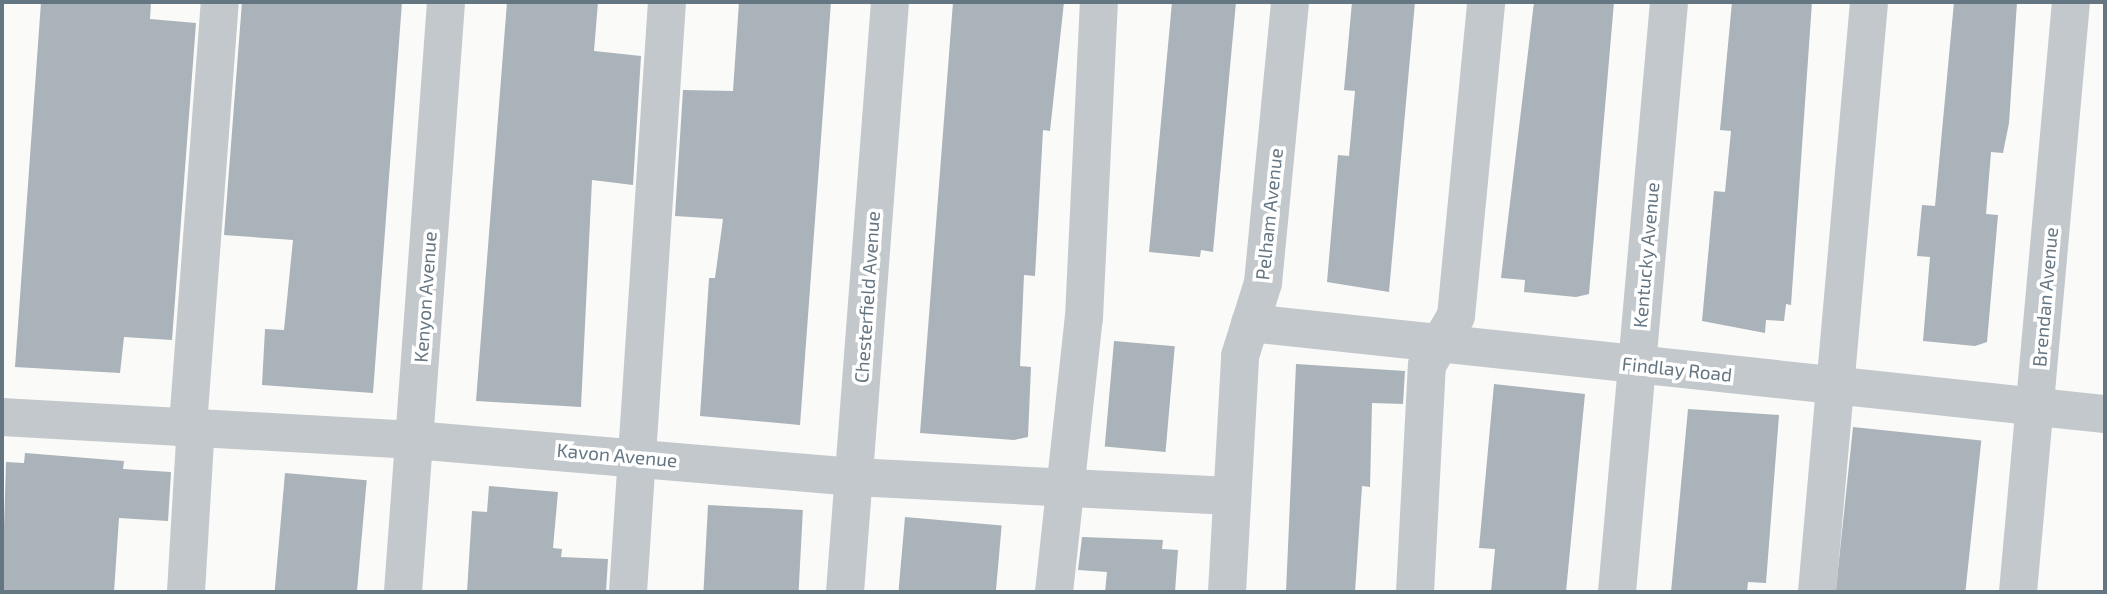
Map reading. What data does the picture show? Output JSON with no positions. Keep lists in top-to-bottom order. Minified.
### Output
{"streets":{"street":["Pelham Avenue","Kentucky Avenue","Kenyon Avenue","Chesterfield Avenue","Brendan Avenue","Findlay Road","Kavon Avenue"]},"crossings":[["Pelham Avenue","Findlay Road"],["Pelham Avenue","Kavon Avenue"],["Kentucky Avenue","Findlay Road"],["Kenyon Avenue","Kavon Avenue"],["Chesterfield Avenue","Kavon Avenue"],["Brendan Avenue","Findlay Road"]]}
